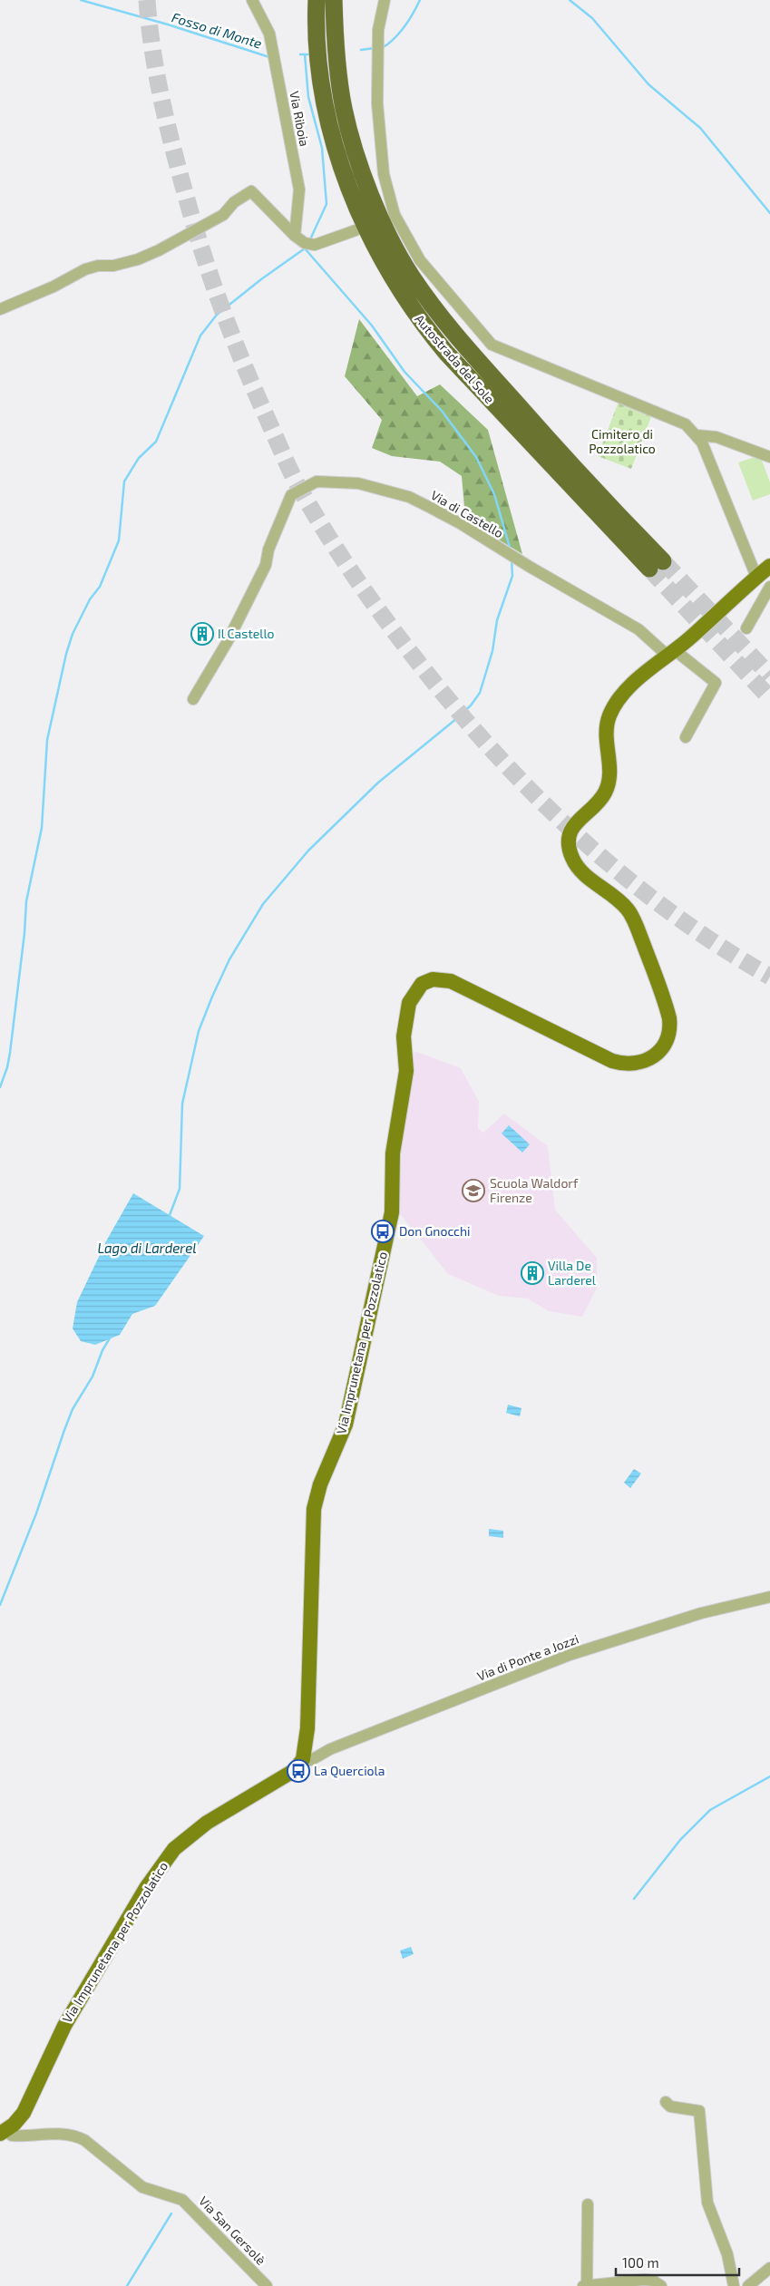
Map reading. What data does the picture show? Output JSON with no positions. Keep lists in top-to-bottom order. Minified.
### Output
{"streets":{"highway":["Autostrada del Sole"],"main road":["Via Imprunetana per Pozzolatico"],"street":["Via Riboia","Via di Castello","Via di Ponte a Jozzi","Via San Gersolè"]},"crossings":[["Via di Castello","Via Imprunetana per Pozzolatico"],["Via Imprunetana per Pozzolatico","Via di Ponte a Jozzi"],["Via Imprunetana per Pozzolatico","Via San Gersolè"]],"water":["Fosso di Monte","Lago di Larderel"],"parks":["Cimitero di Pozzolatico"],"places":{"building":["Il Castello","Villa De Larderel"],"school or university":["Scuola Waldorf Firenze"],"bus stop":["Don Gnocchi","La Querciola"]},"scale_bar":"100 m"}
